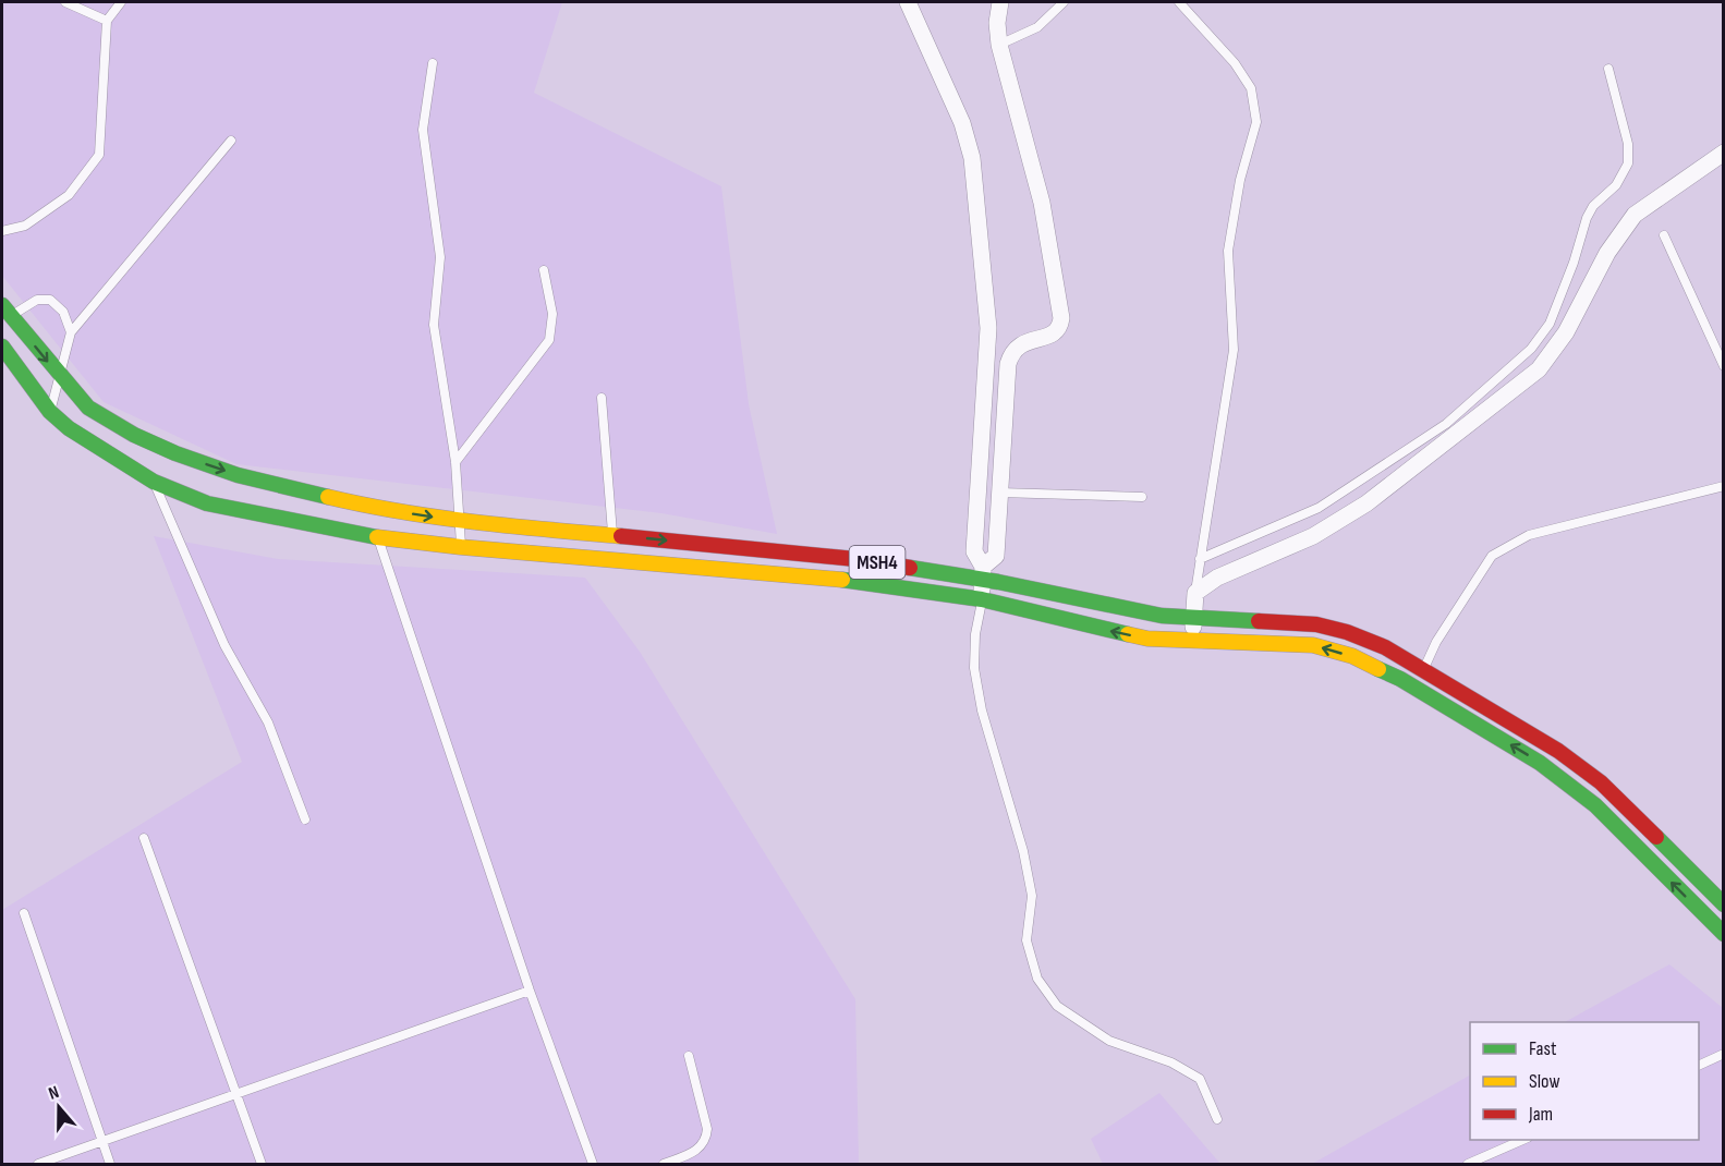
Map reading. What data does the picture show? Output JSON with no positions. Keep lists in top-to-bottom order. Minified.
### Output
{"streets":{"main road":["MSH4"]},"legend":["Fast","Slow","Jam"],"north":"top"}
